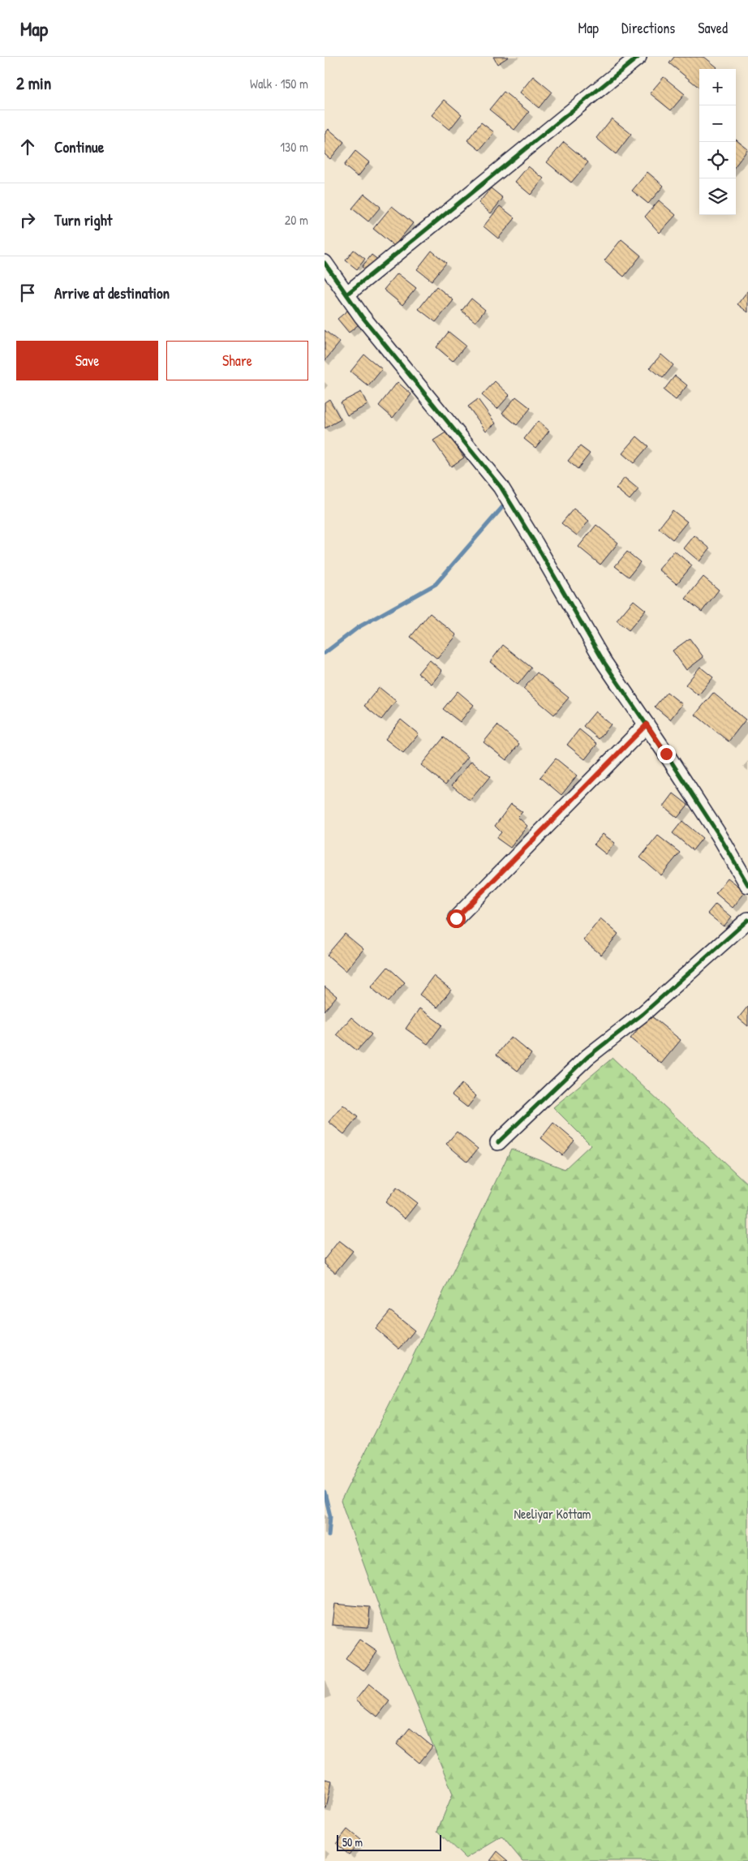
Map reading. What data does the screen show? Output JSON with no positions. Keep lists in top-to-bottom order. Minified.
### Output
{"parks":["Neeliyar Kottam"],"scale_bar":"50 m","page":{"header":"Map","nav":["Map","Directions","Saved"],"heading":["2 min","Walk · 150 m"],"map_buttons":["+","−"],"list":[["Continue","130 m"],["Turn right","20 m"],"Arrive at destination"],"buttons":["Save","Share"],"scale":"50 m"}}
